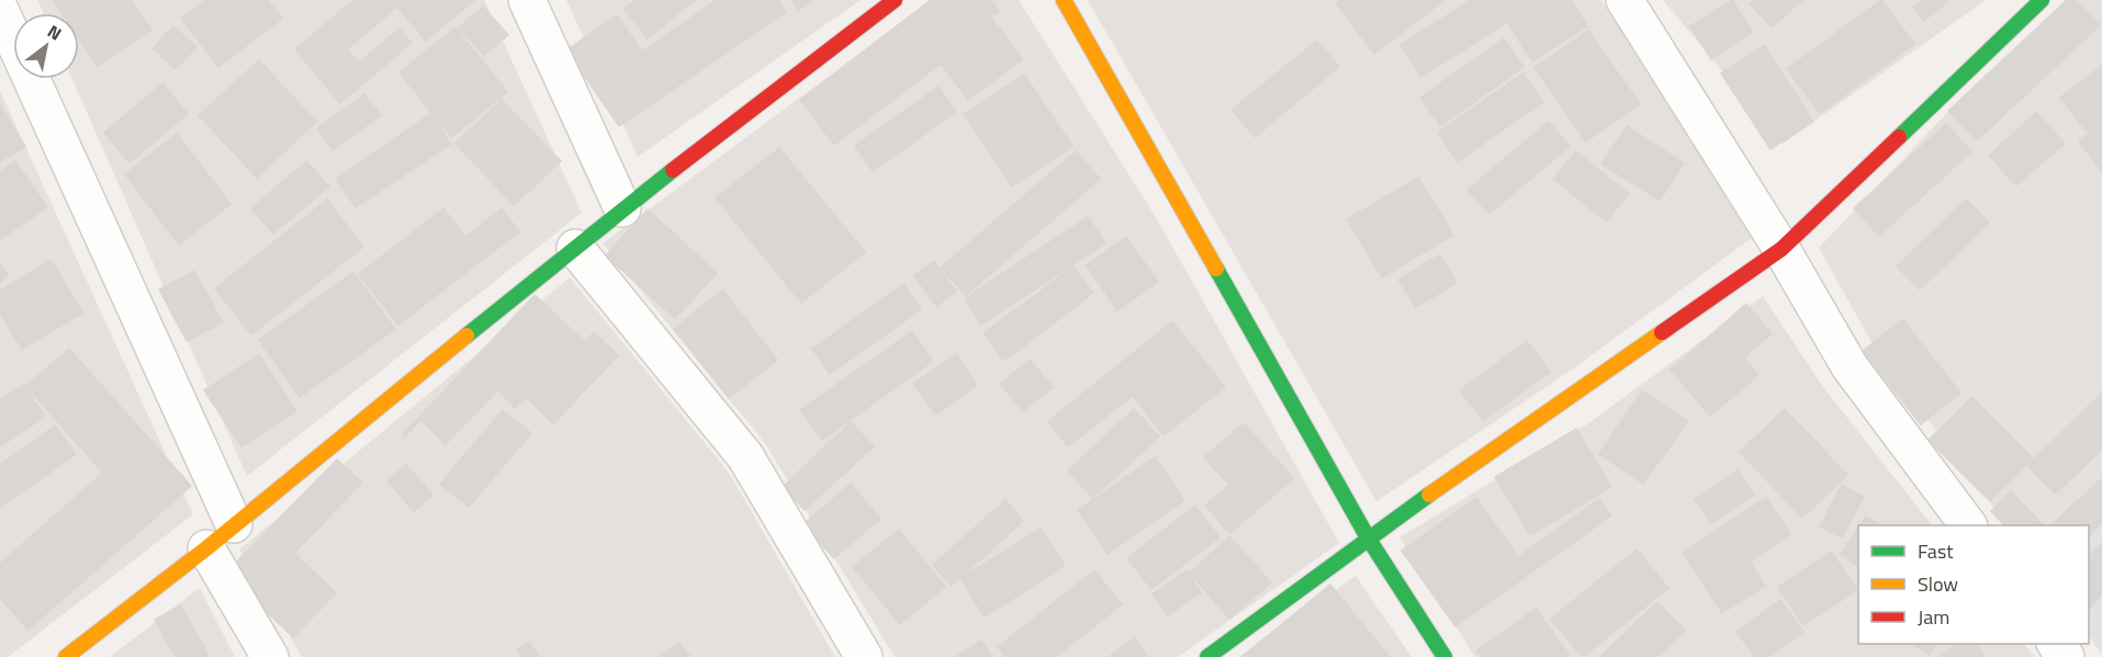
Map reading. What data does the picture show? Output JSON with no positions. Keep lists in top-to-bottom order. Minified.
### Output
{"legend":["Fast","Slow","Jam"],"north":"top right"}
